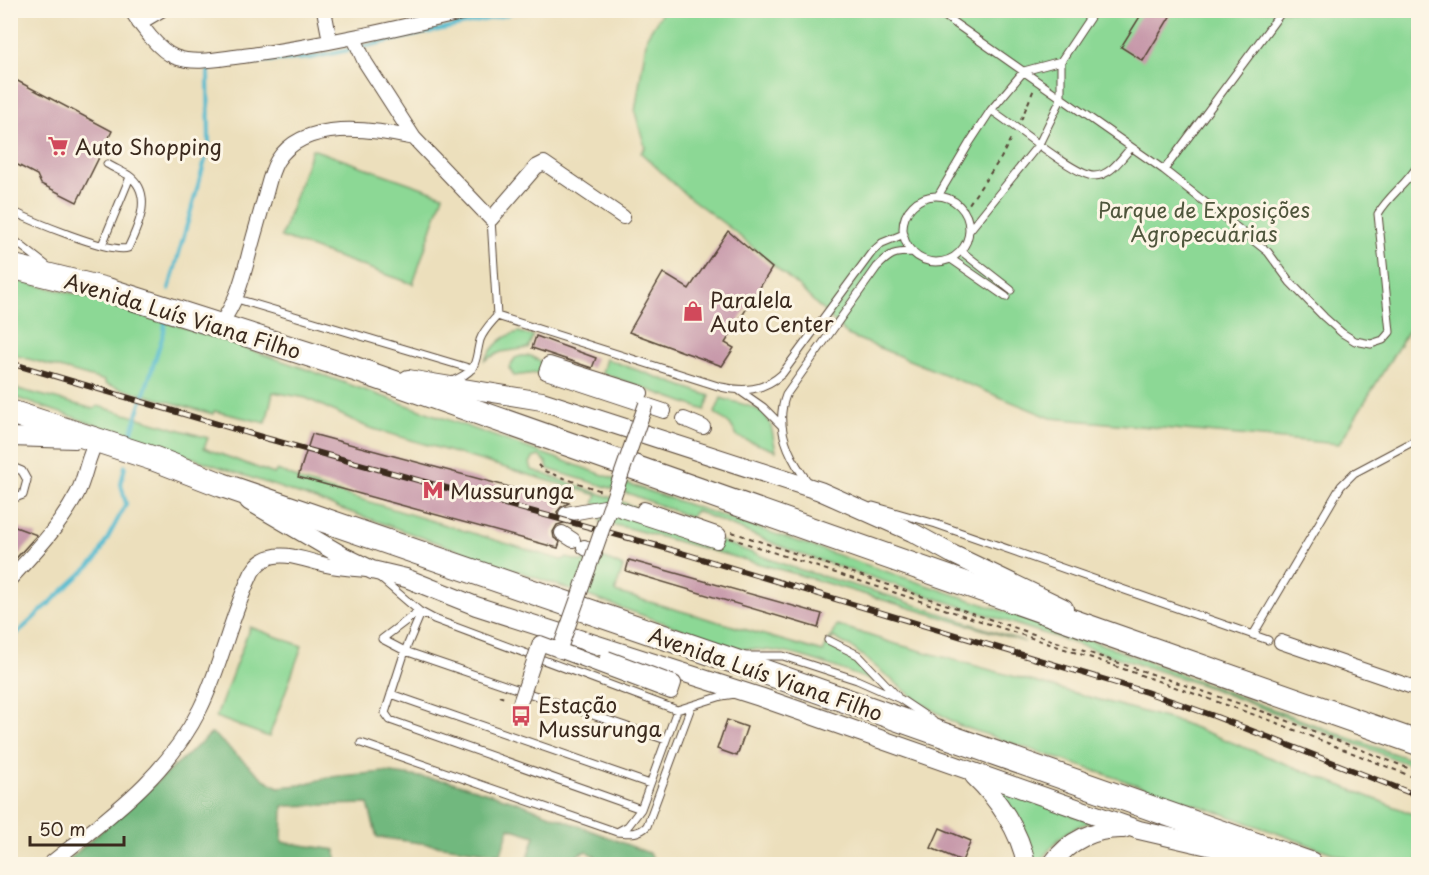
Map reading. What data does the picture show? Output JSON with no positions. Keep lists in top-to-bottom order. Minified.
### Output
{"streets":{"highway":["Avenida Luís Viana Filho"]},"parks":["Parque de Exposições Agropecuárias"],"places":{"supermarket":["Auto Shopping"],"shop":["Paralela Auto Center"],"metro station":["Mussurunga"],"bus stop":["Estação Mussurunga"]},"scale_bar":"50 m"}
